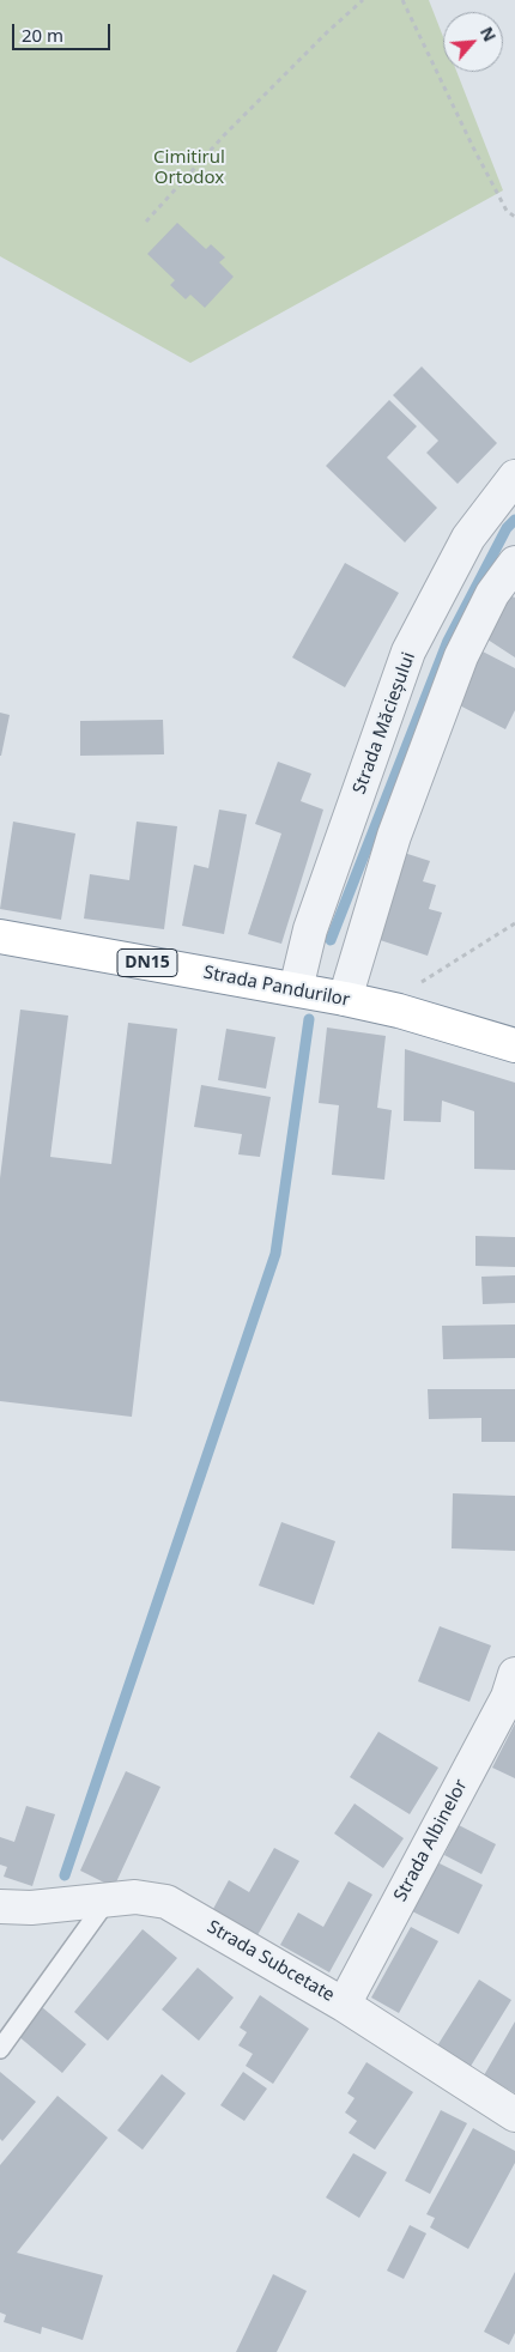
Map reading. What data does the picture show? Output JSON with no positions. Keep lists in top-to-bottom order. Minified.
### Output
{"streets":{"highway":["DN15","Strada Pandurilor"],"street":["Strada Măcieșului","Strada Albinelor","Strada Subcetate"]},"crossings":[["Strada Măcieșului","Strada Pandurilor"],["Strada Albinelor","Strada Subcetate"]],"parks":["Cimitirul Ortodox"],"scale_bar":"20 m","north":"top right"}
